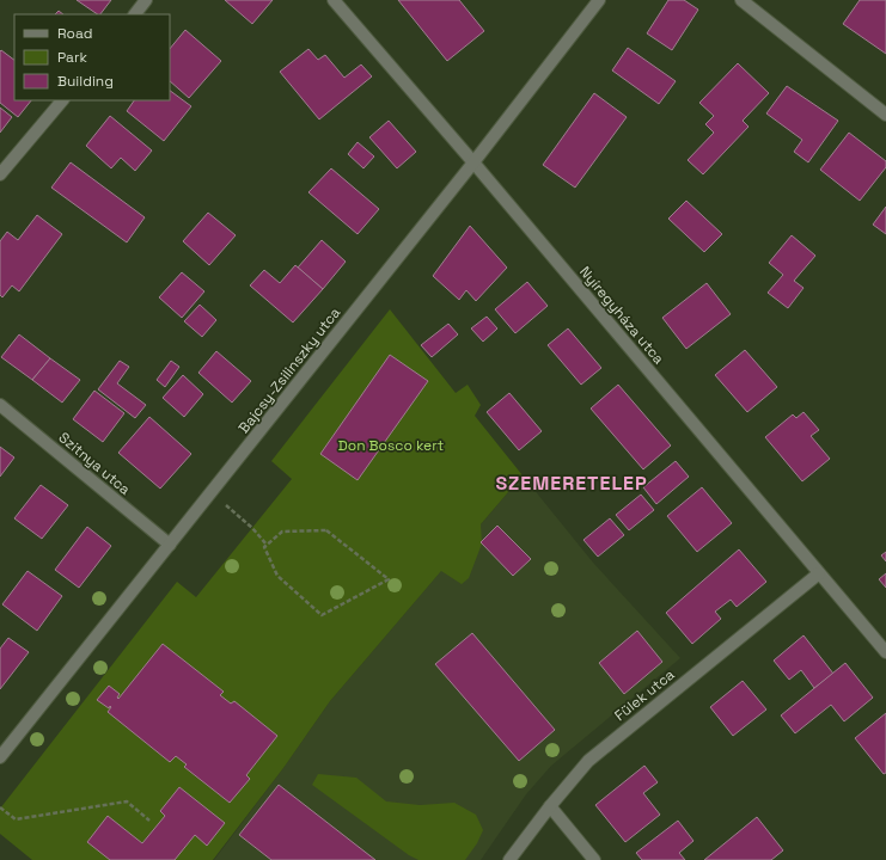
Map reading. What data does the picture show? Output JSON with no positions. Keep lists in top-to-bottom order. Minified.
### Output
{"streets":{"street":["Nyíregyháza utca","Bajcsy-Zsilinszky utca","Szitnya utca","Fülek utca"]},"crossings":[["Nyíregyháza utca","Bajcsy-Zsilinszky utca"],["Nyíregyháza utca","Fülek utca"],["Bajcsy-Zsilinszky utca","Szitnya utca"]],"districts":["SZEMERETELEP"],"parks":["Don Bosco kert"],"legend":["Road","Park","Building"]}
